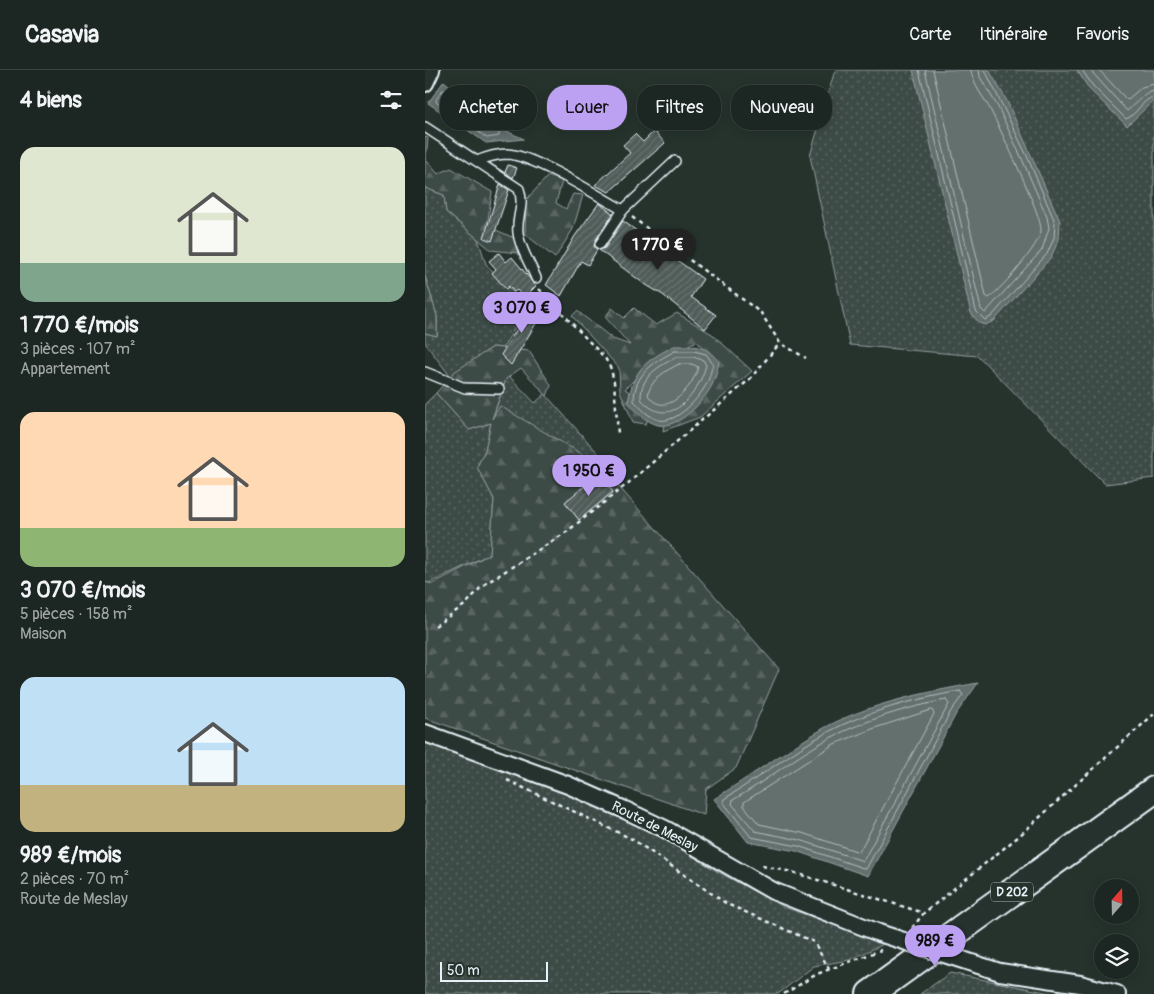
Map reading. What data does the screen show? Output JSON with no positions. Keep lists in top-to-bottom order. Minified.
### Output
{"streets":{"main road":["D 202"],"street":["Route de Meslay"]},"scale_bar":"50 m","north":"top","page":{"header":"Casavia","nav":["Carte","Itinéraire","Favoris"],"heading":"4 biens","chip":["Acheter","Louer","Filtres","Nouveau"],"list":[{"name":"1 770 €/mois","note":"3 pièces · 107 m² · Appartement"},{"name":"3 070 €/mois","note":"5 pièces · 158 m² · Maison"},{"name":"989 €/mois","note":"2 pièces · 70 m² · Route de Meslay"}],"price":["1 770 €","3 070 €","1 950 €","989 €"],"scale":"50 m"}}
